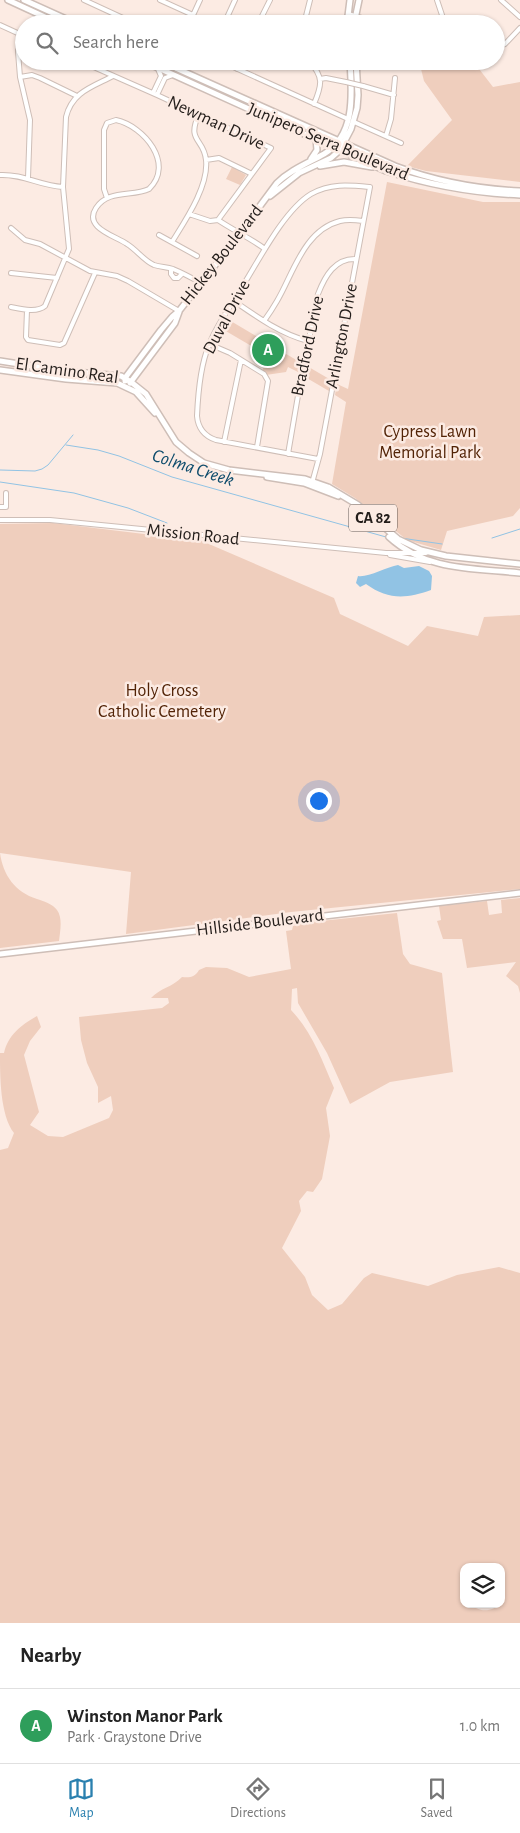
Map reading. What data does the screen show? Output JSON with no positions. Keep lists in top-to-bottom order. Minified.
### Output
{"streets":{"main road":["Junipero Serra Boulevard","Hickey Boulevard","El Camino Real","CA 82","Hillside Boulevard"],"street":["Newman Drive","Duval Drive","Arlington Drive","Bradford Drive","Mission Road"]},"crossings":[["Junipero Serra Boulevard","Hickey Boulevard"],["Hickey Boulevard","El Camino Real"],["Duval Drive","Arlington Drive"],["Duval Drive","Bradford Drive"],["Arlington Drive","Bradford Drive"],["Arlington Drive","El Camino Real"],["El Camino Real","Mission Road"]],"water":["Colma Creek"],"parks":["Cypress Lawn Memorial Park","Holy Cross Catholic Cemetery"],"page":{"search":"Search here","pins":"A","heading":"Nearby","list":[{"mark":"A","name":"Winston Manor Park","note":"Park · Graystone Drive","value":"1.0 km"}],"nav":["Map","Directions","Saved"]}}
